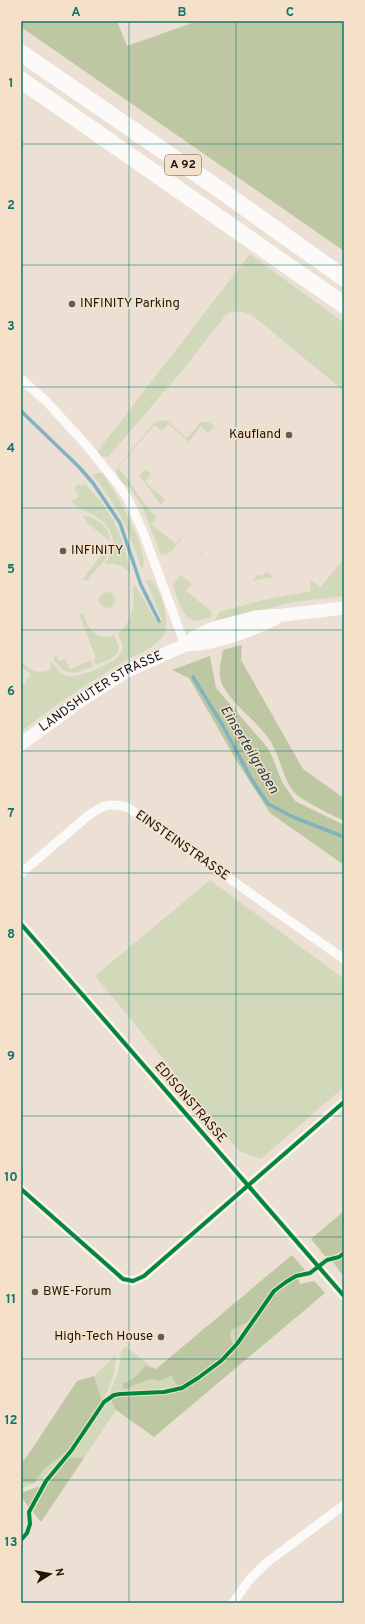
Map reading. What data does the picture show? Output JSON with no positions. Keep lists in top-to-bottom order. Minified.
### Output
{"streets":{"highway":["A 92"],"main road":["LANDSHUTER STRASSE"],"street":["EINSTEINSTRASSE","EDISONSTRASSE"]},"water":["Einserteilgraben"],"places":["INFINITY Parking","Kaufland","INFINITY","BWE-Forum","High-Tech House"],"north":"right","grid":{"columns":["A","B","C"],"rows":["1","2","3","4","5","6","7","8","9","10","11","12","13"]}}
